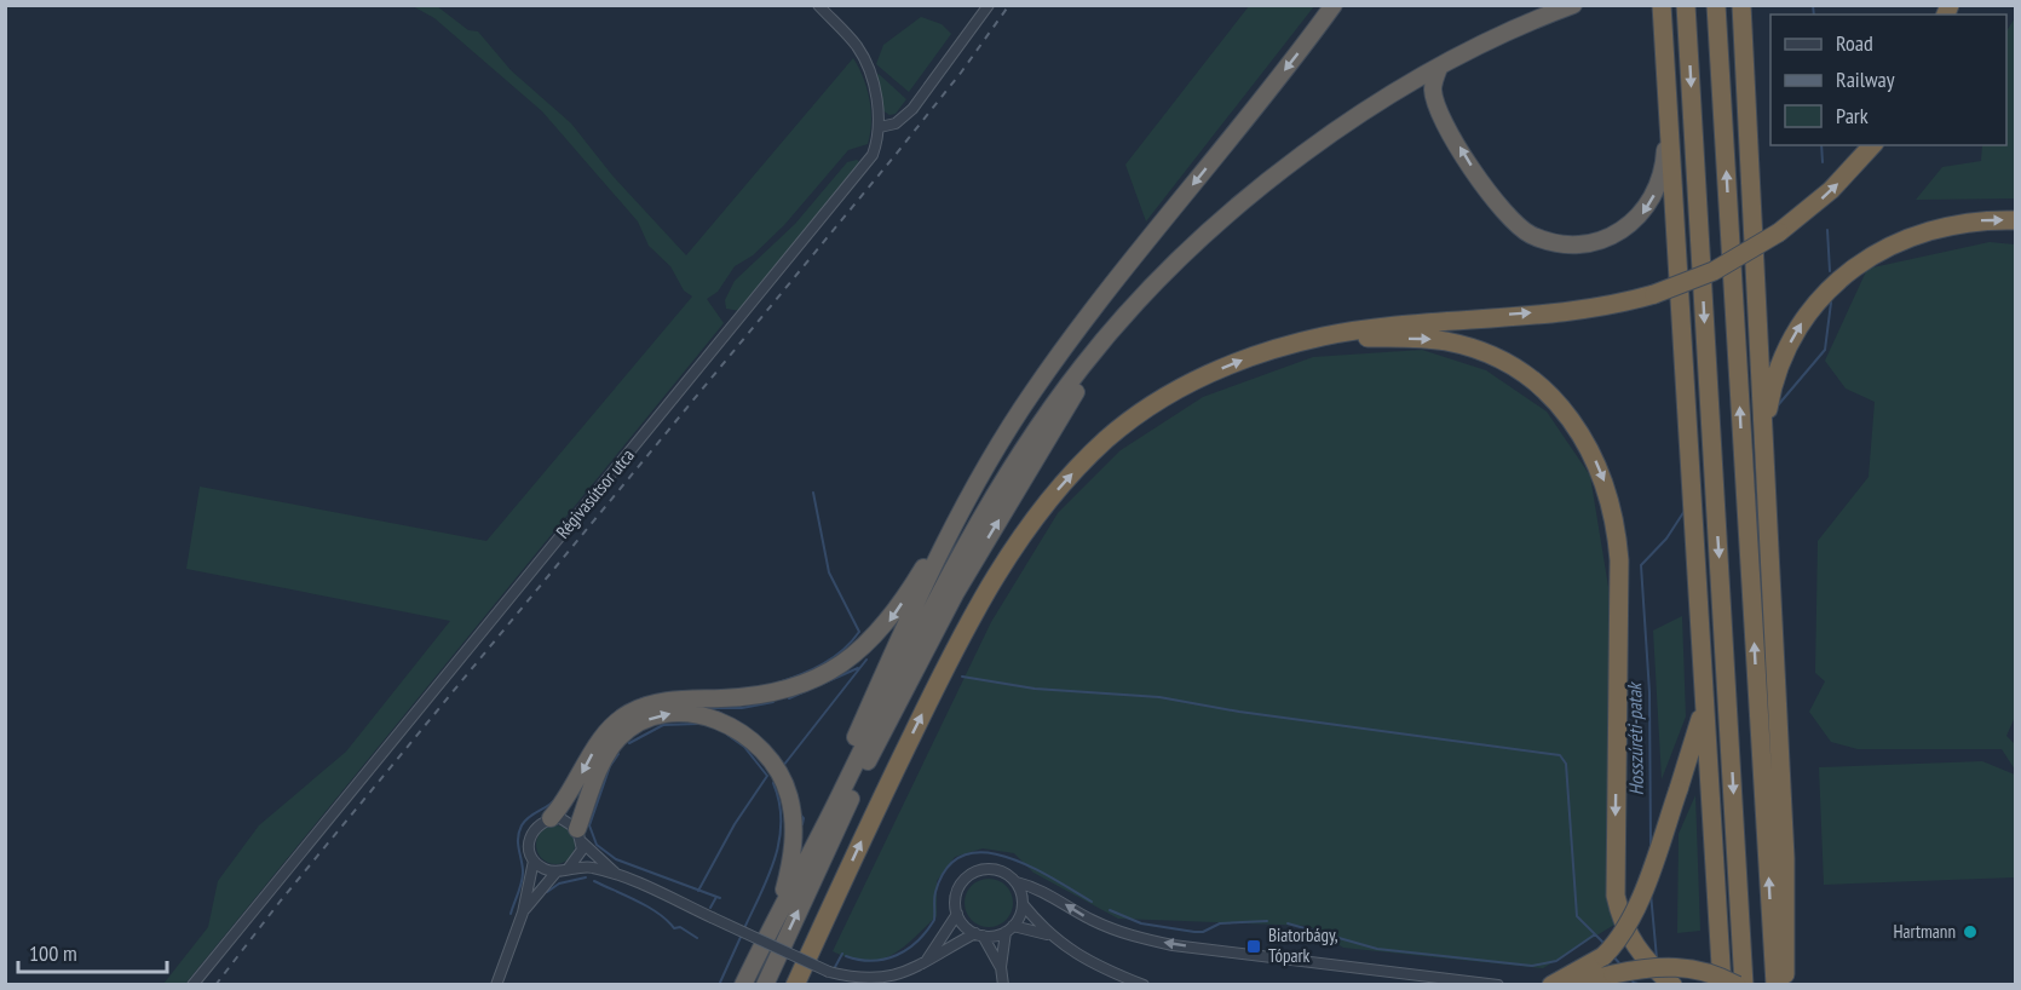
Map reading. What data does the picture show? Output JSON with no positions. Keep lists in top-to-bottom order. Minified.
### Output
{"streets":{"street":["Régivasútsor utca"]},"water":["Hosszúréti-patak"],"places":{"other":["Hartmann"],"transit":["Biatorbágy, Tópark"]},"legend":["Road","Railway","Park"],"scale_bar":"100 m"}
